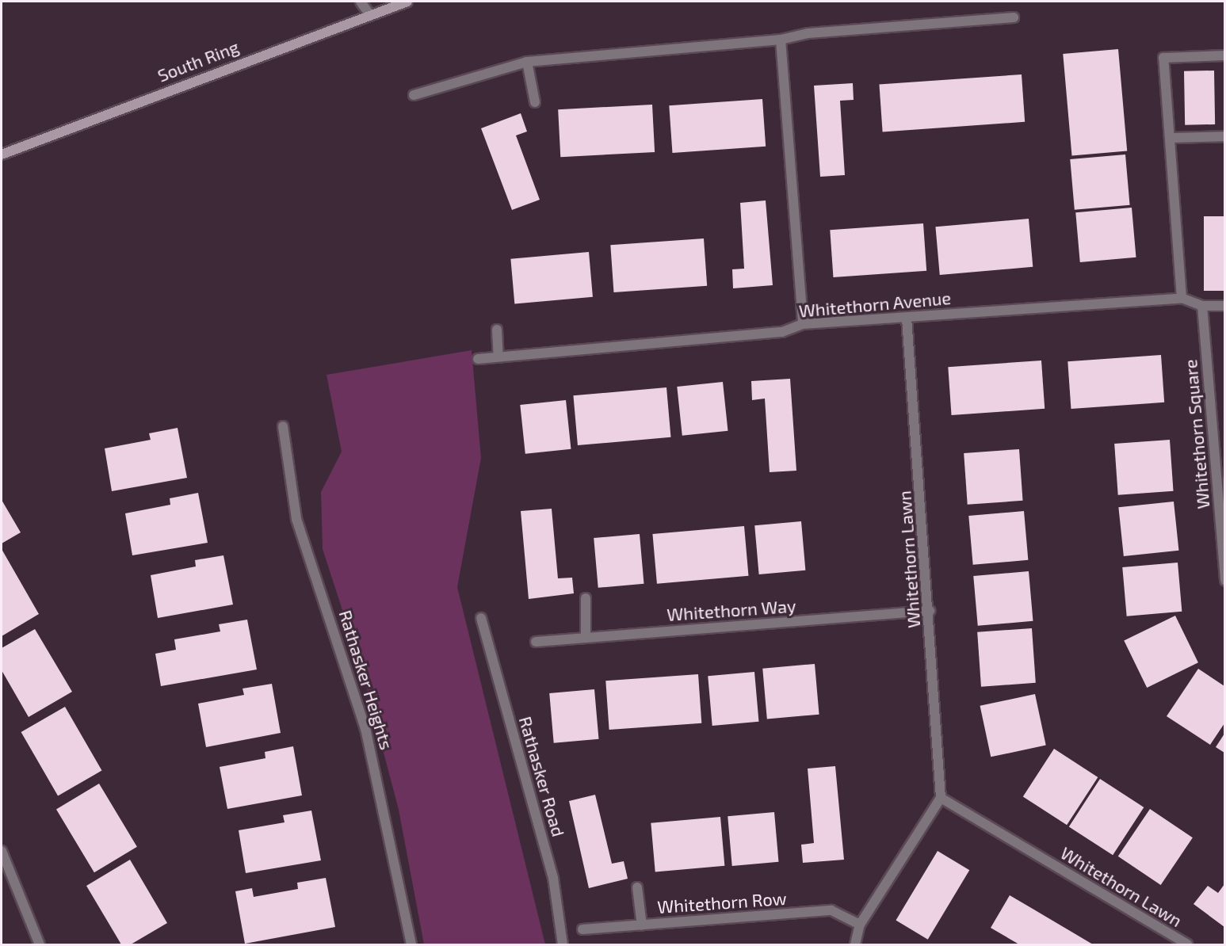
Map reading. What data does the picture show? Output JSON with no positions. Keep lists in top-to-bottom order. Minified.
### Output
{"streets":{"main road":["South Ring"],"street":["Whitethorn Avenue","Whitethorn Square","Whitethorn Lawn","Whitethorn Way","Rathasker Heights","Rathasker Road","Whitethorn Row"]},"crossings":[["Whitethorn Avenue","Whitethorn Square"],["Whitethorn Avenue","Whitethorn Lawn"],["Whitethorn Lawn","Whitethorn Way"]]}
